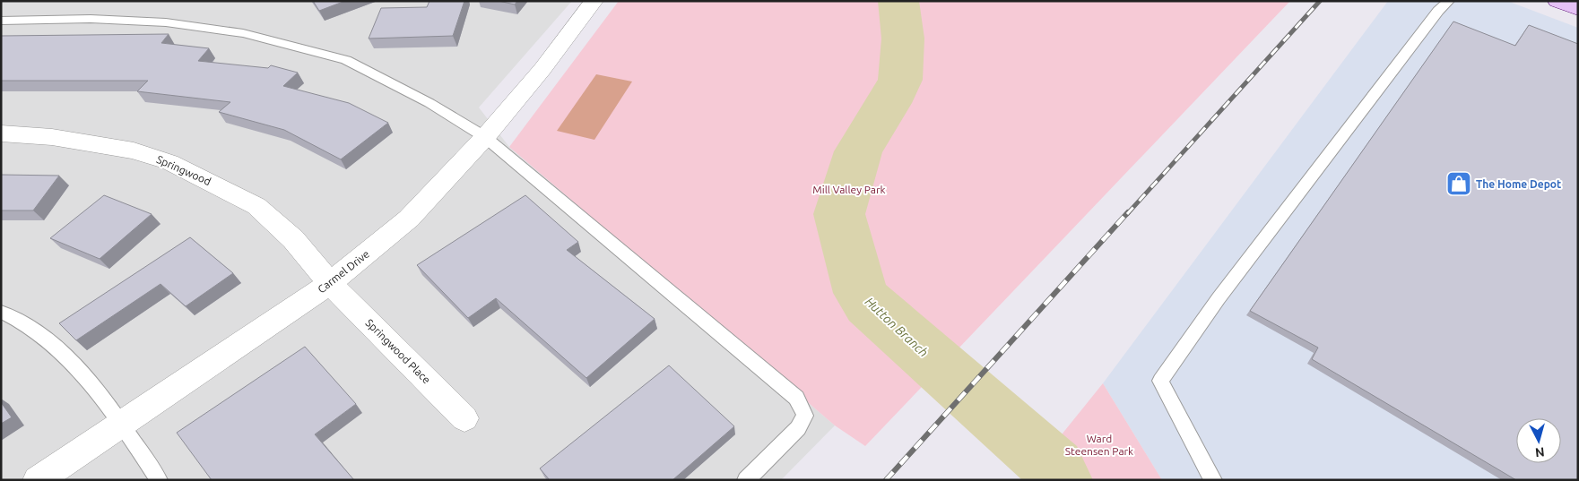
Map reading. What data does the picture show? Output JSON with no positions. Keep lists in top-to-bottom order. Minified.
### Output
{"streets":{"street":["Springwood","Carmel Drive","Springwood Place"]},"crossings":[["Springwood","Carmel Drive"],["Springwood","Springwood Place"],["Carmel Drive","Springwood Place"]],"water":["Hutton Branch"],"parks":["Mill Valley Park","Ward Steensen Park"],"places":{"shop":["The Home Depot"]},"north":"bottom"}
